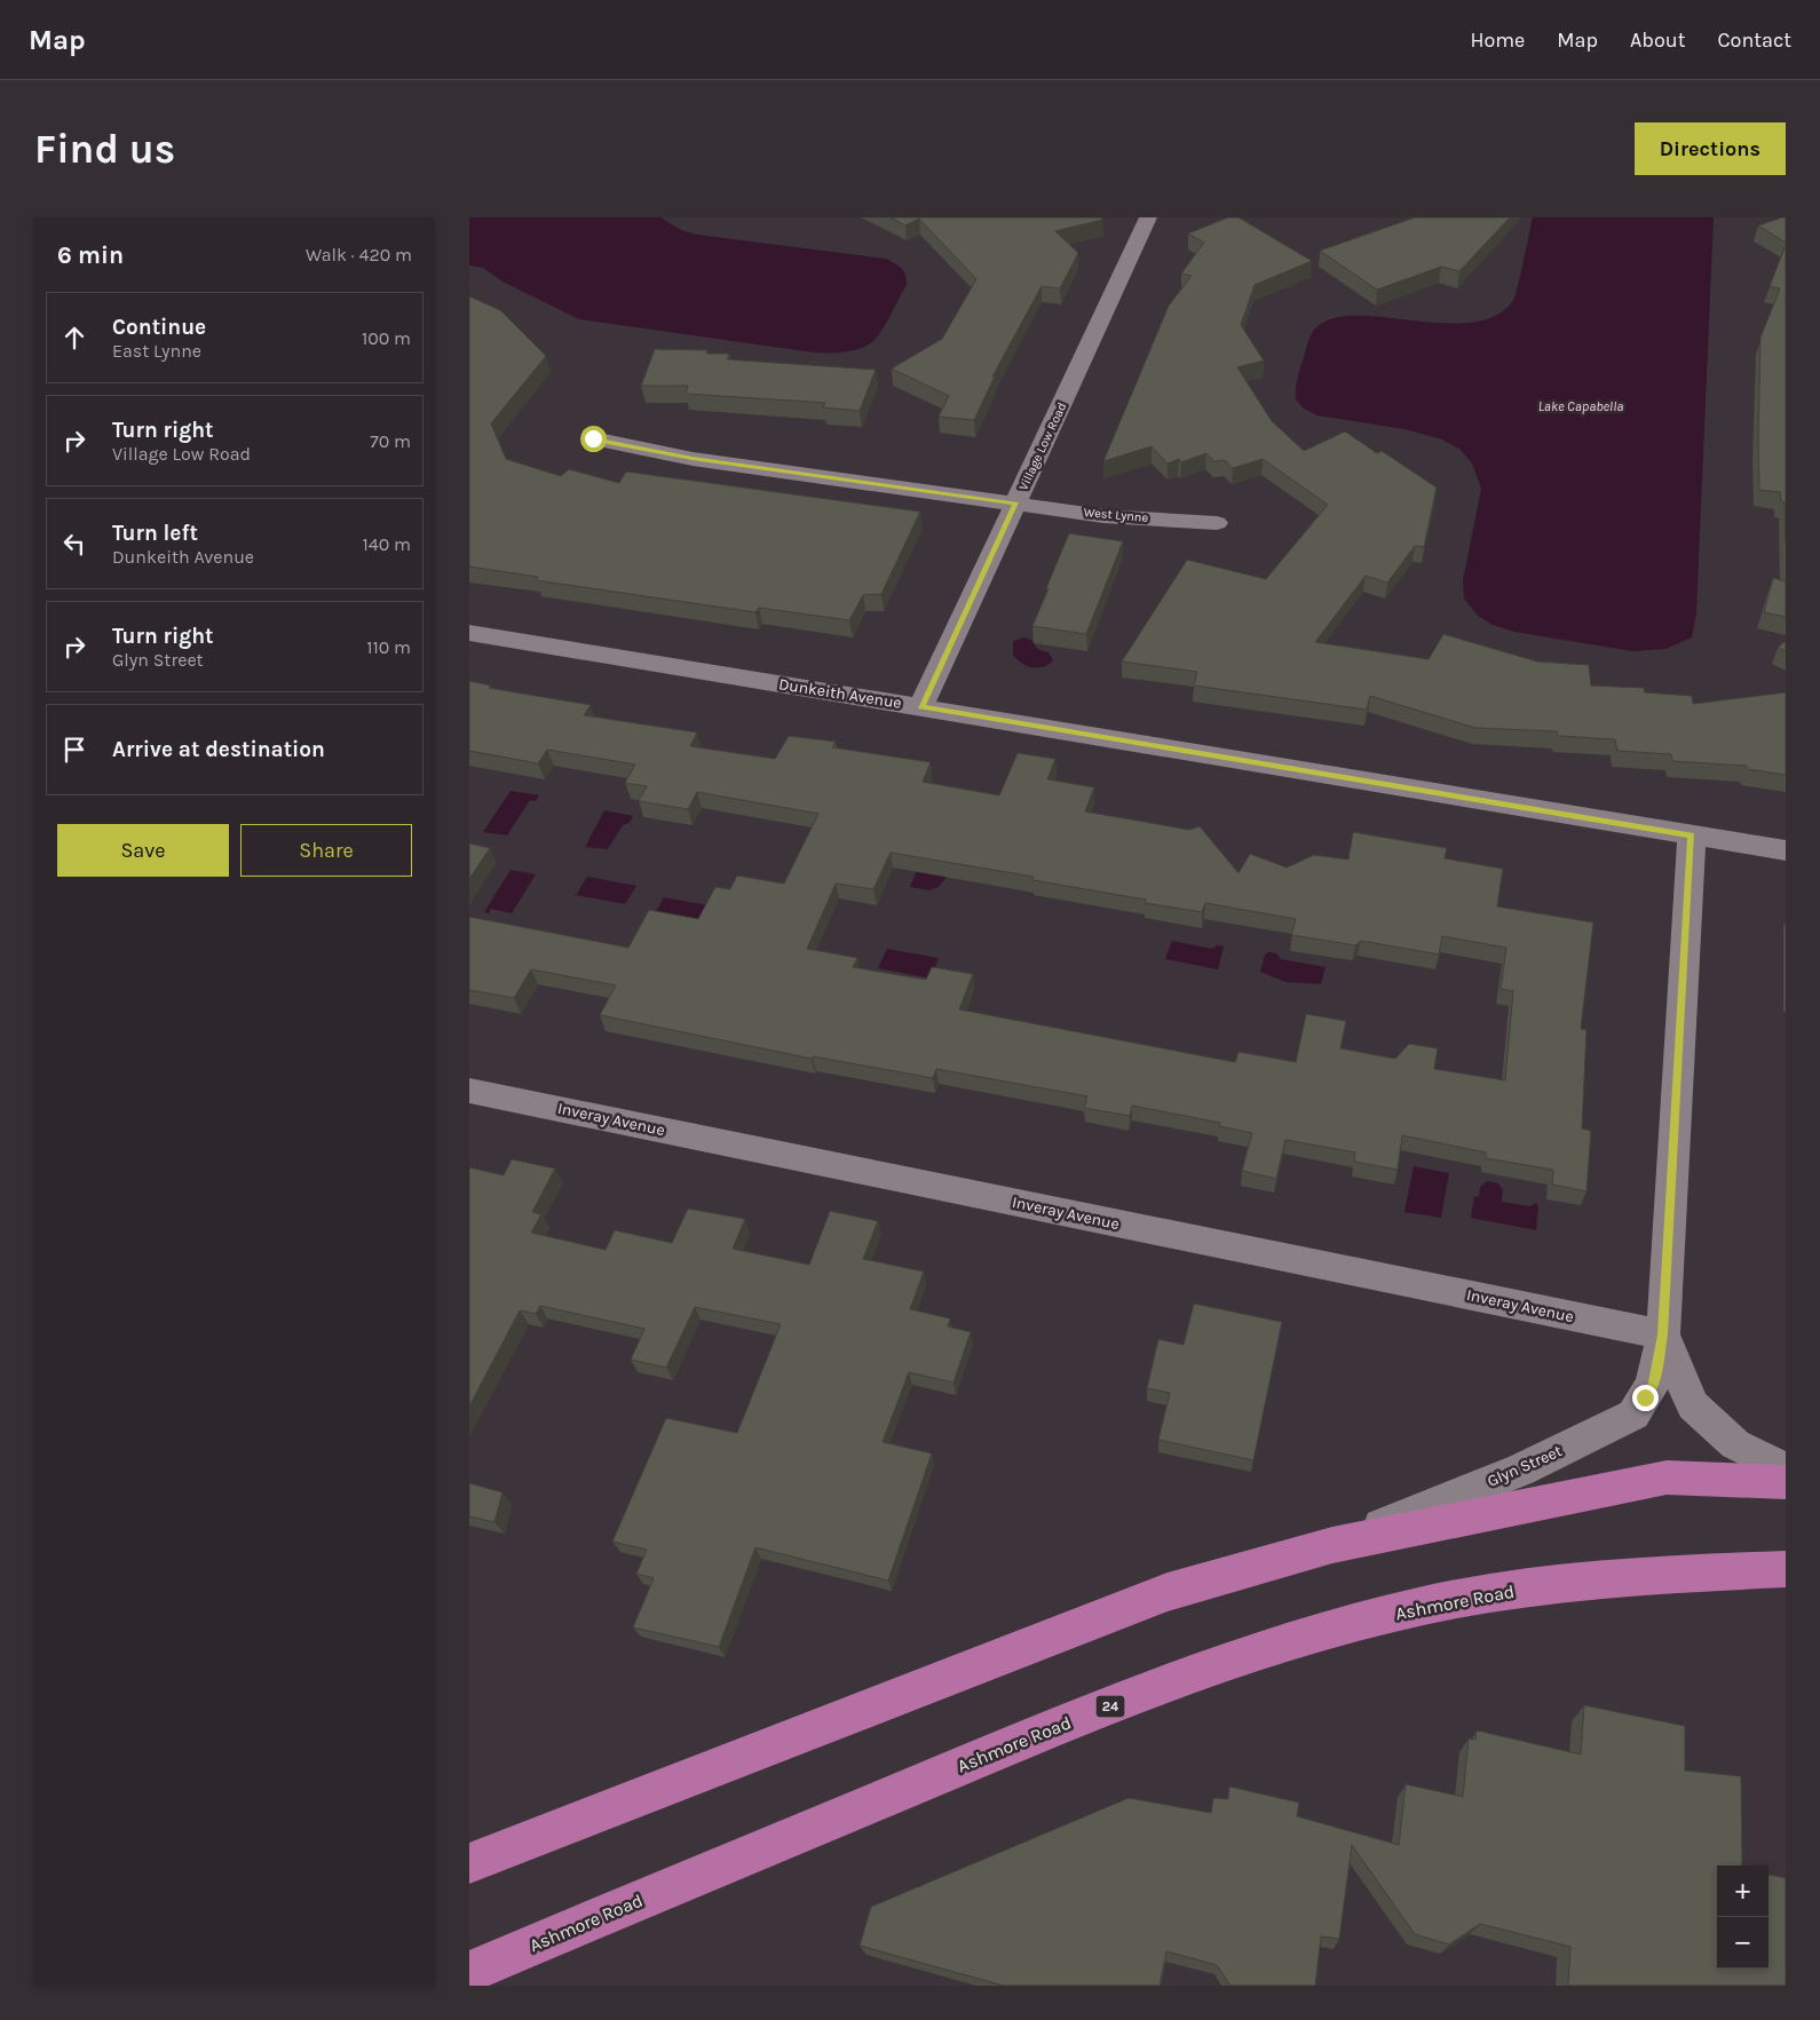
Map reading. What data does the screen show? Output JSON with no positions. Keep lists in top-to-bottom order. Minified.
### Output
{"streets":{"main road":["Ashmore Road","24"],"street":["Village Low Road","West Lynne","Dunkeith Avenue","Inveray Avenue","Glyn Street"]},"crossings":[["Village Low Road","West Lynne"],["Village Low Road","Dunkeith Avenue"],["Dunkeith Avenue","Glyn Street"],["Inveray Avenue","Glyn Street"]],"water":["Lake Capabella"],"page":{"header":"Map","nav":["Home","Map","About","Contact"],"buttons":["Directions",["Save","Share"]],"title":"Find us","heading":["6 min","Walk · 420 m"],"list":[["Continue","East Lynne","100 m"],["Turn right","Village Low Road","70 m"],["Turn left","Dunkeith Avenue","140 m"],["Turn right","Glyn Street","110 m"],"Arrive at destination"],"map_buttons":["+","−"]}}
